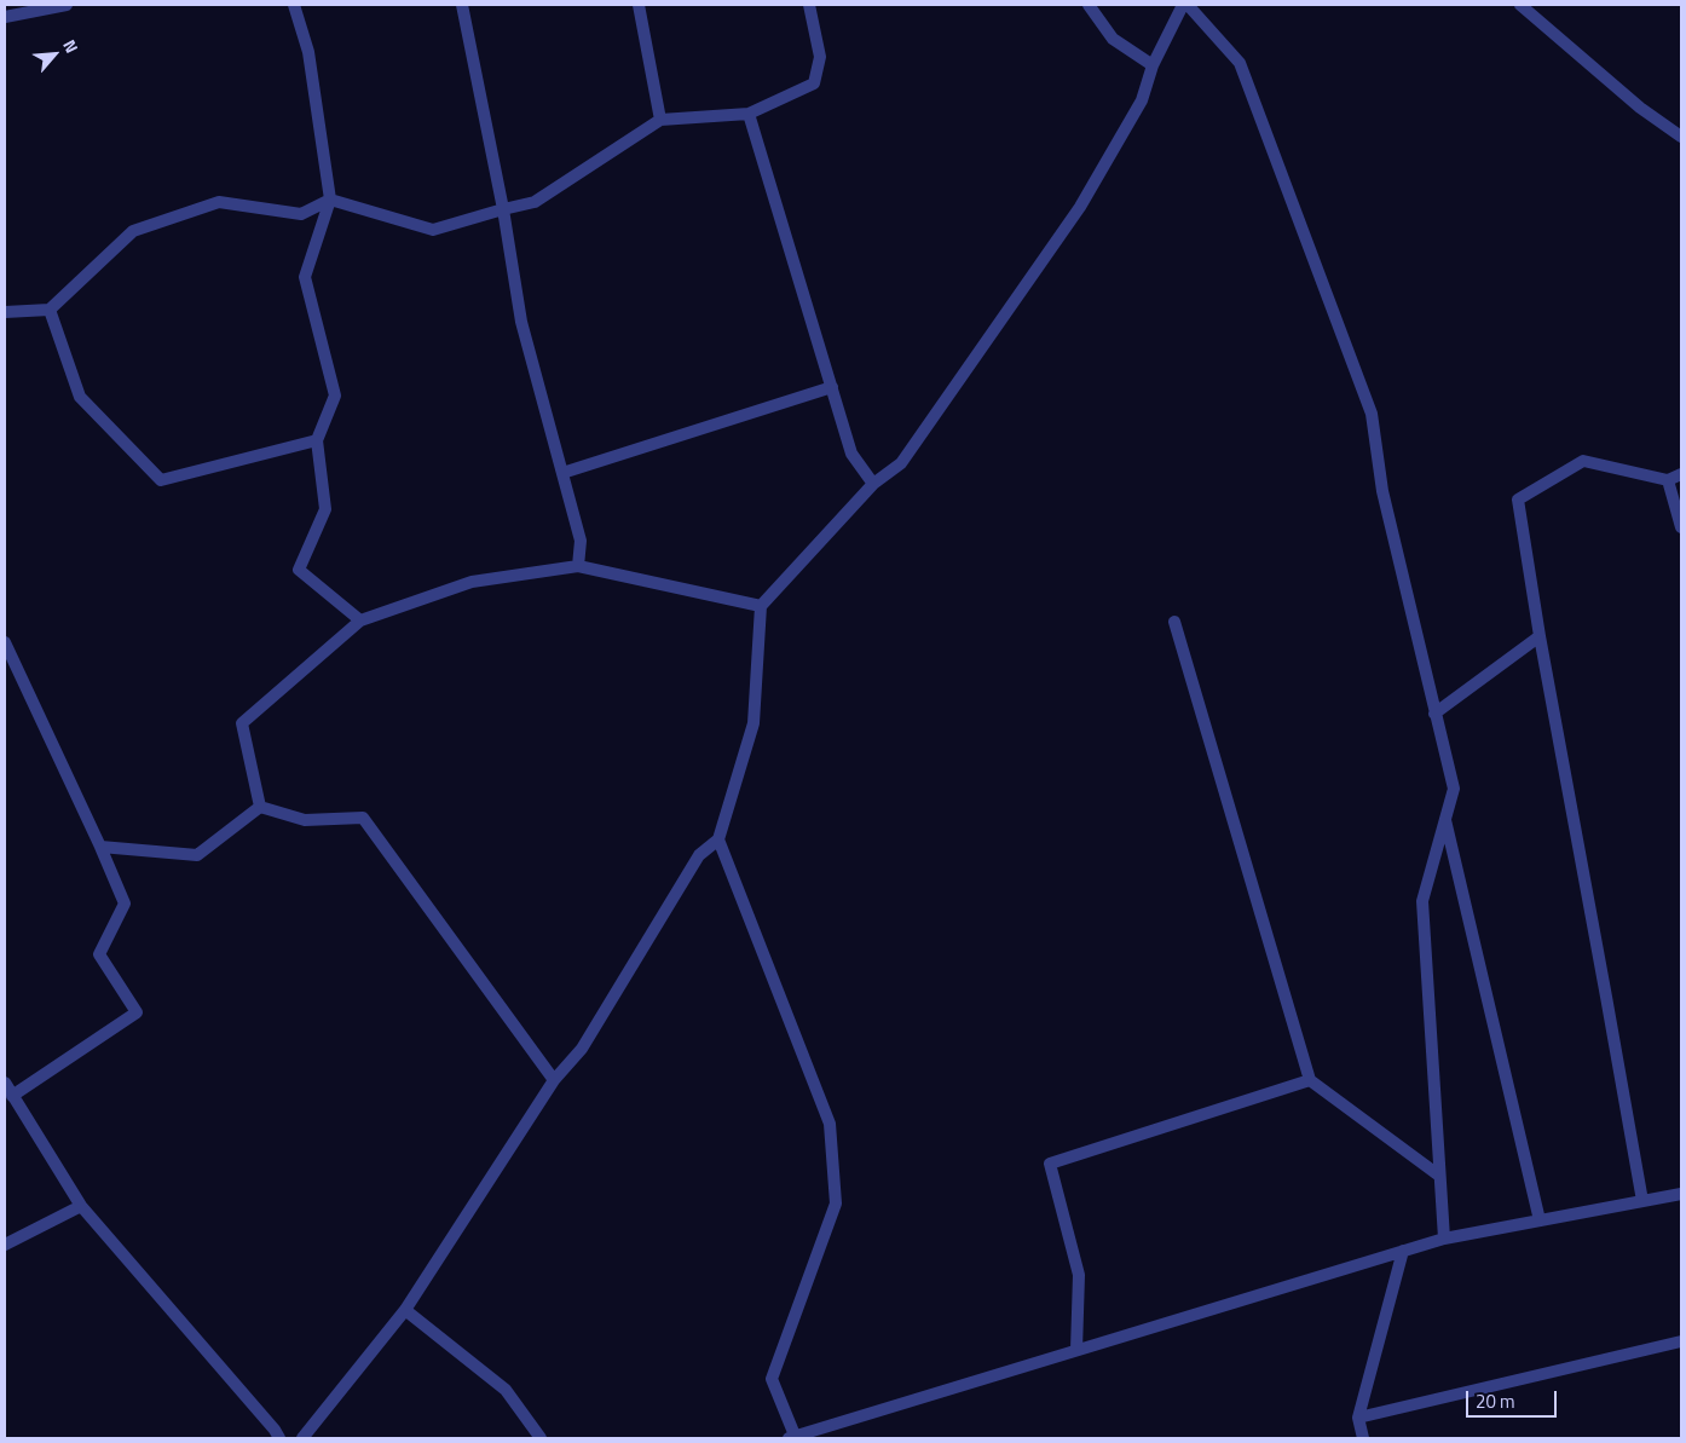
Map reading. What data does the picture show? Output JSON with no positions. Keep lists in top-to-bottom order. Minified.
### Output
{"scale_bar":"20 m","north":"top right"}
